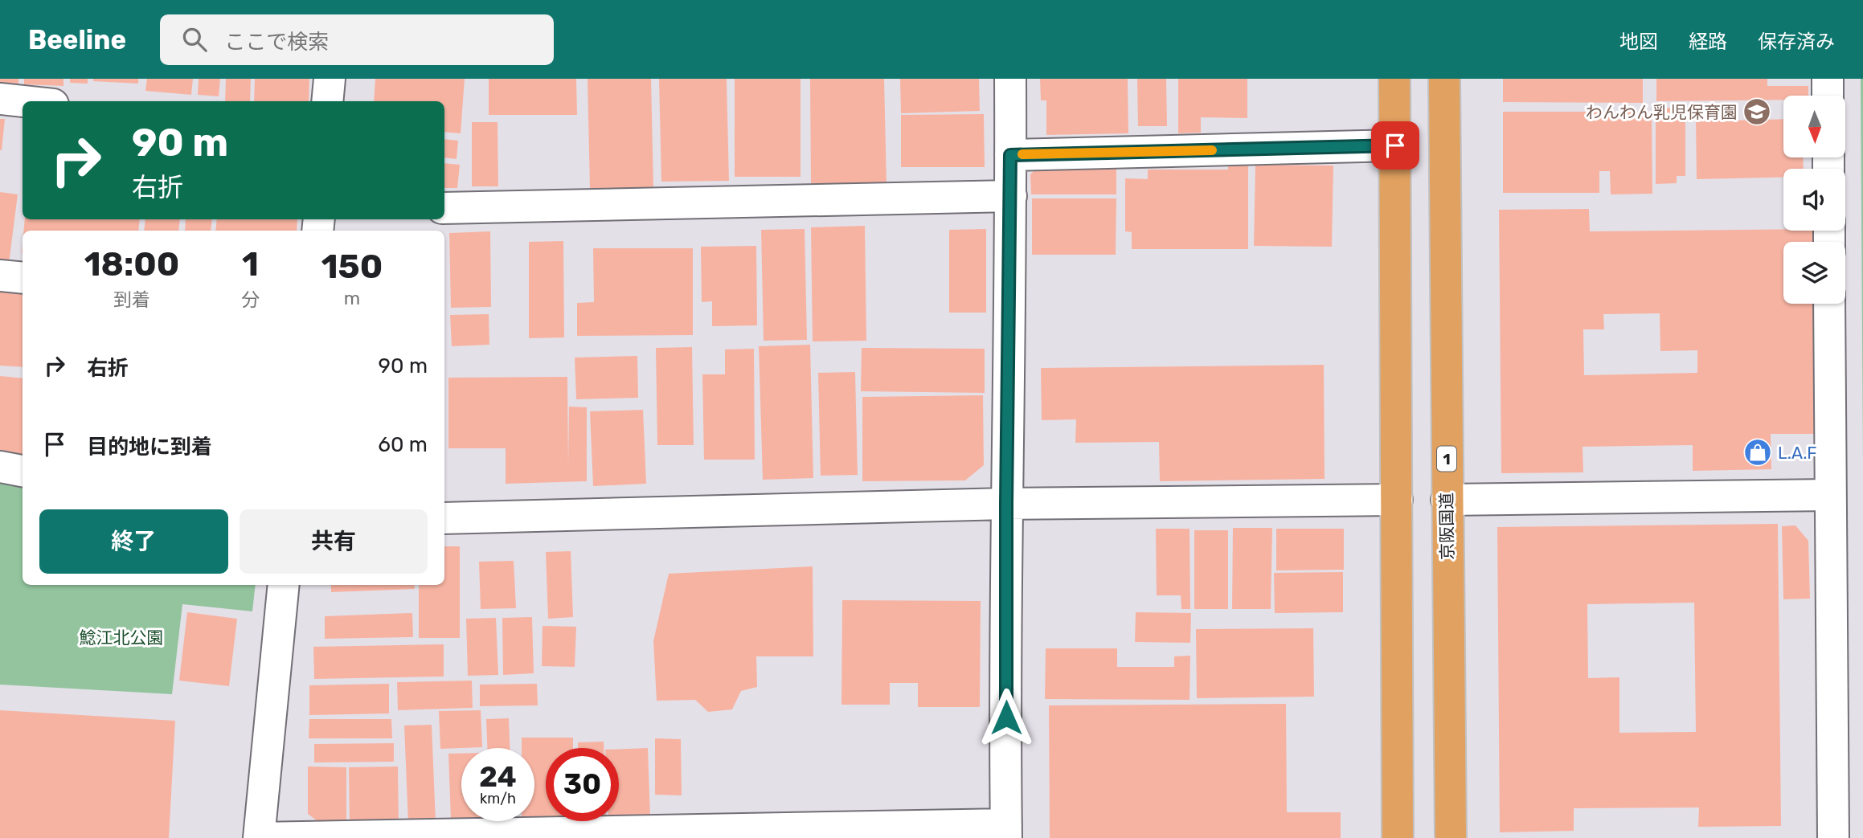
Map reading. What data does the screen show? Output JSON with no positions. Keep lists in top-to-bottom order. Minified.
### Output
{"streets":{"highway":["1","京阪国道"]},"parks":["鯰江北公園"],"places":{"school or university":["わんわん乳児保育園"],"shop":["L.A.F"]},"north":"bottom","page":{"header":"Beeline","search":"ここで検索","nav":["地図","経路","保存済み"],"turn":["90 m","右折"],"eta":["18:00","到着","1","分","150","m"],"list":[{"name":"右折","value":"90 m"},{"name":"目的地に到着","value":"60 m"}],"buttons":["終了","共有"],"speed":"24 km/h","limit":"30"}}
